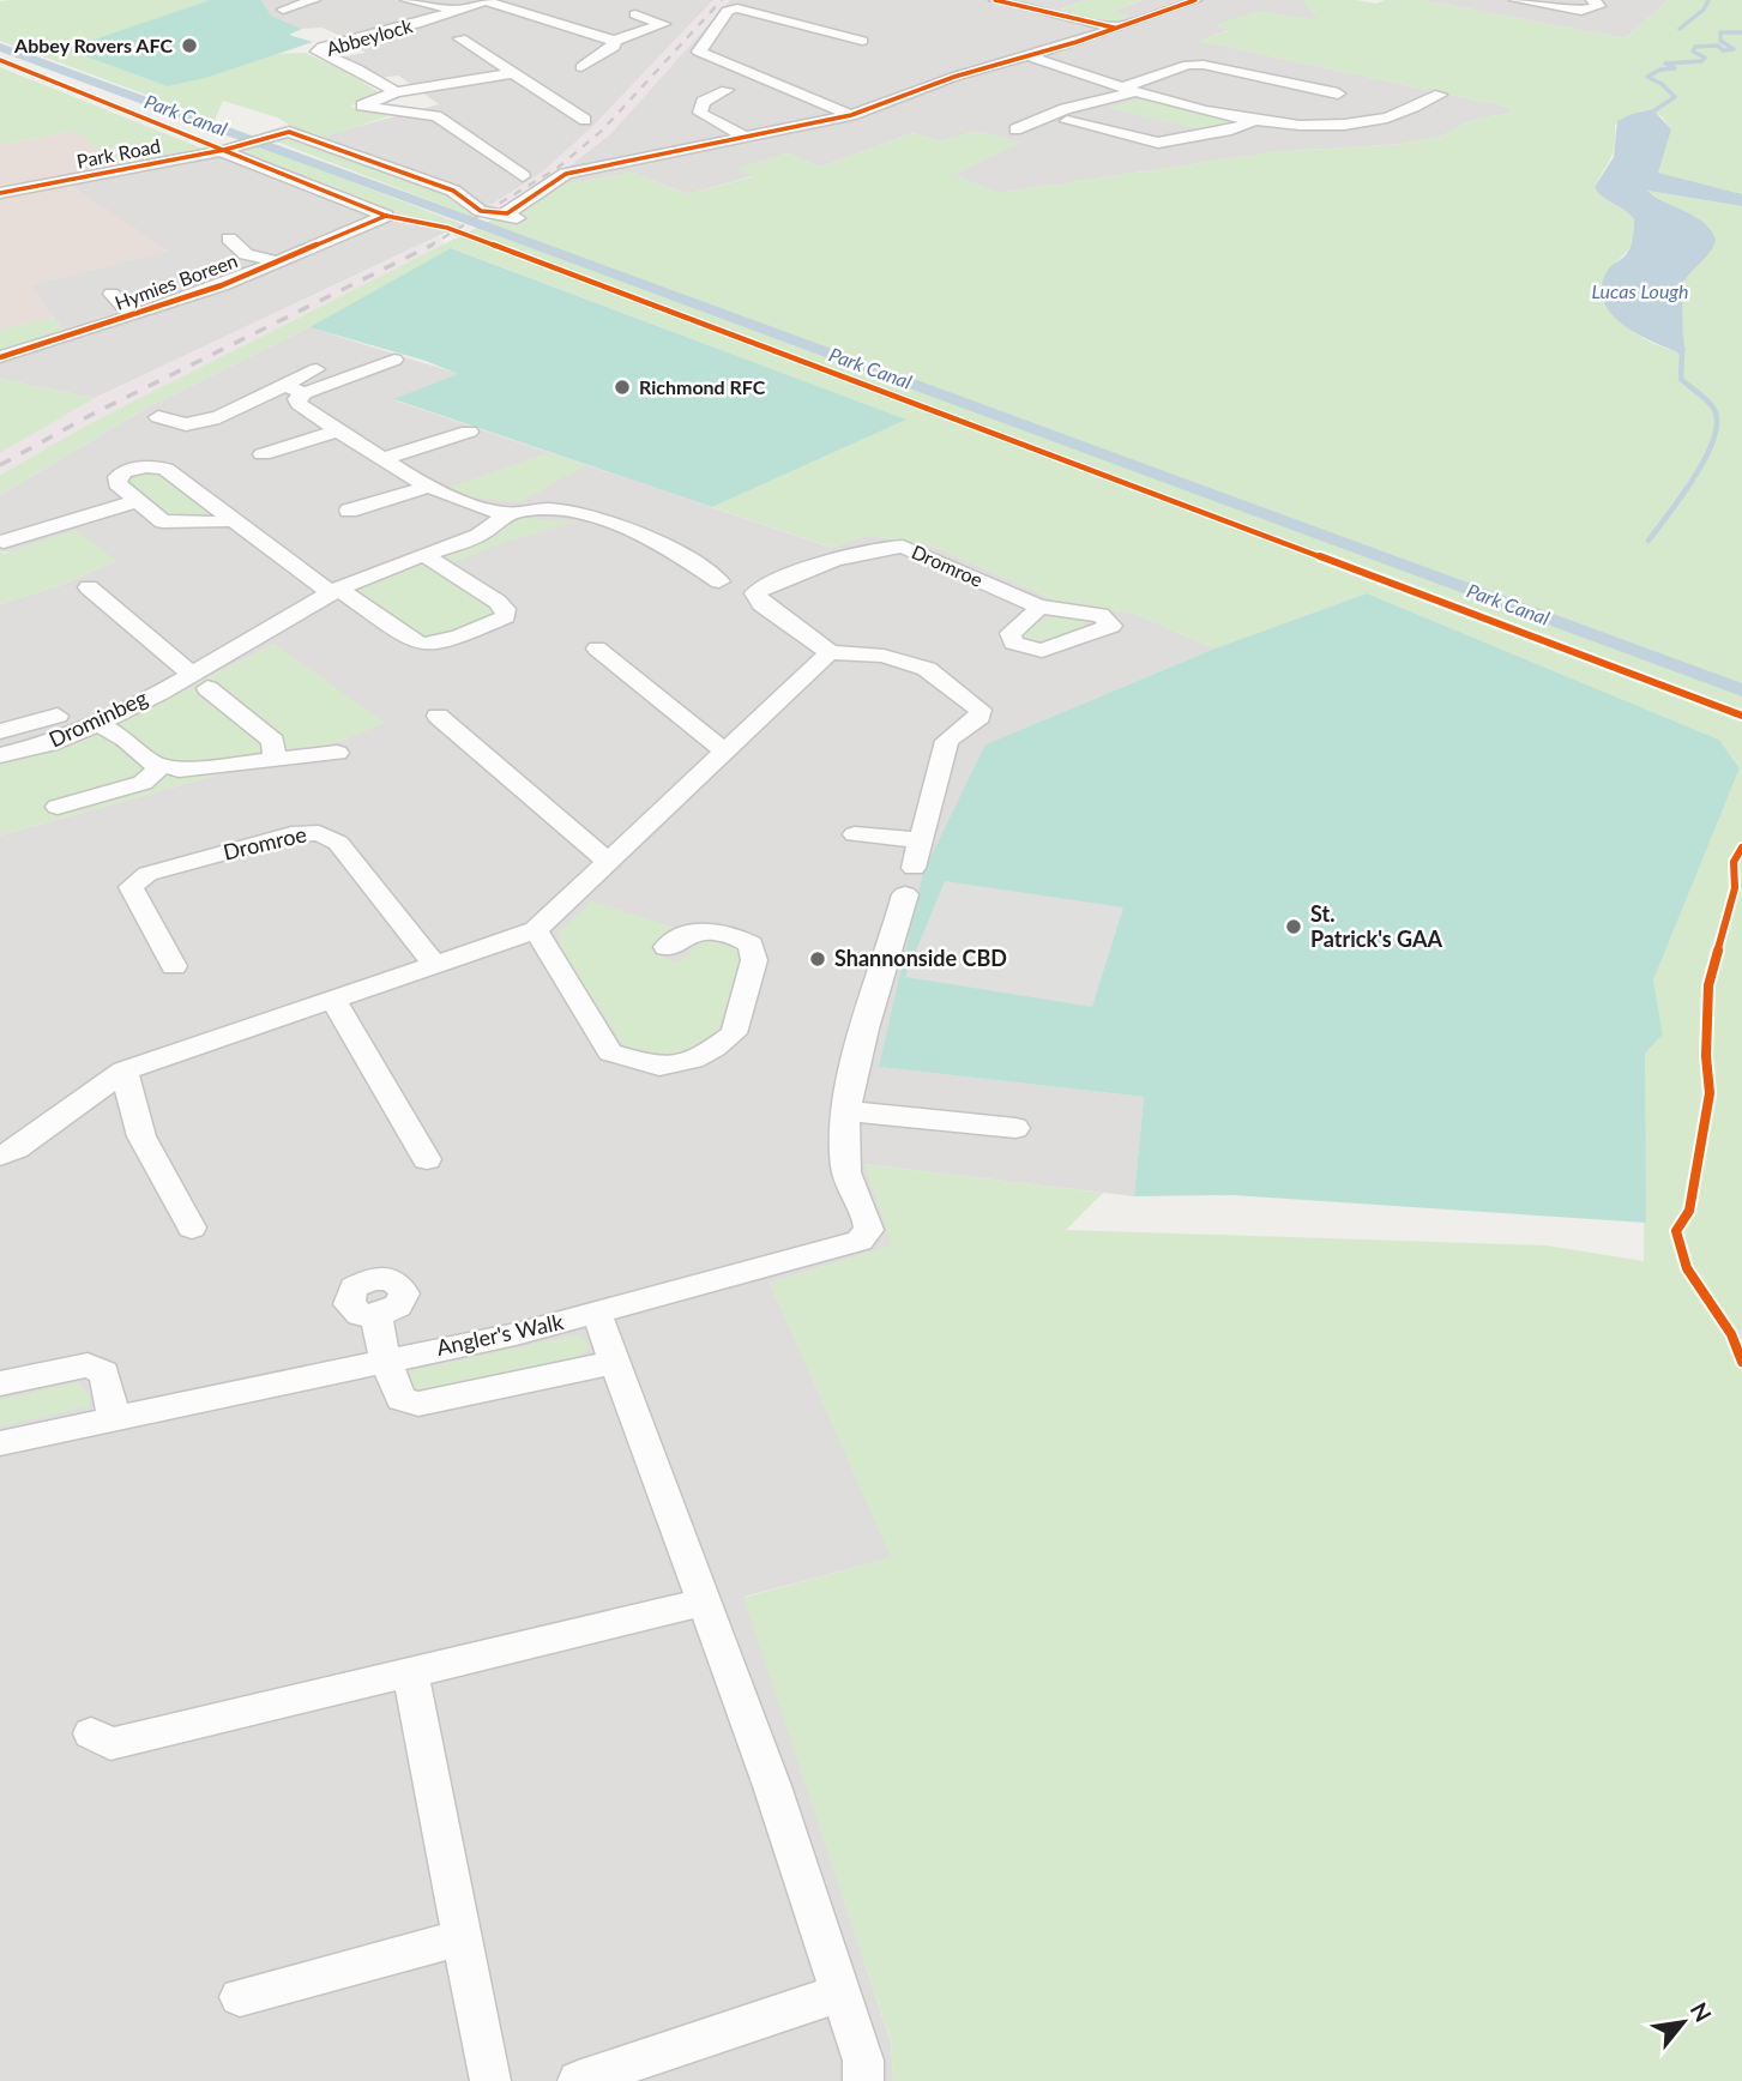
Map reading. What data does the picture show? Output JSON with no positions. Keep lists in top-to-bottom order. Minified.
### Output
{"streets":{"street":["Abbeylock","Park Road","Hymies Boreen","Dromroe","Drominbeg","Angler's Walk"]},"crossings":[["Park Road","Hymies Boreen"]],"water":["Park Canal","Lucas Lough"],"places":["Abbey Rovers AFC","Richmond RFC","St. Patrick's GAA","Shannonside CBD"],"north":"top right"}
